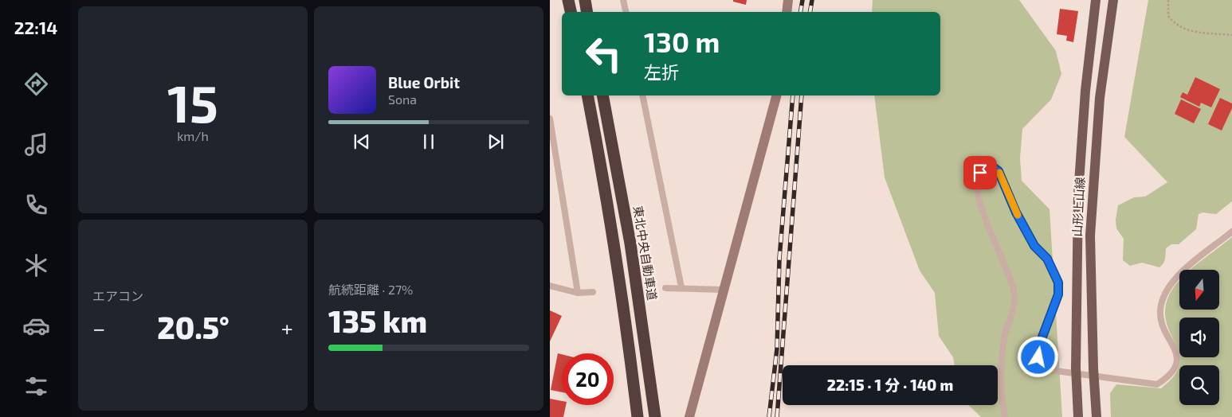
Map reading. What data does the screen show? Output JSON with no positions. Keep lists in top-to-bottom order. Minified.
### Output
{"streets":{"highway":["東北中央自動車道"],"main road":["山形上山線"]},"north":"bottom","page":{"tabs":"22:14","tile":[["15","km/h"],"エアコン",["航続距離 · 27%","135 km"]],"turn":["130 m","左折"],"song":["Blue Orbit","Sona"],"heat":["−","20.5°","+"],"limit":"20","trip":"22:15 · 1 分 · 140 m"}}
